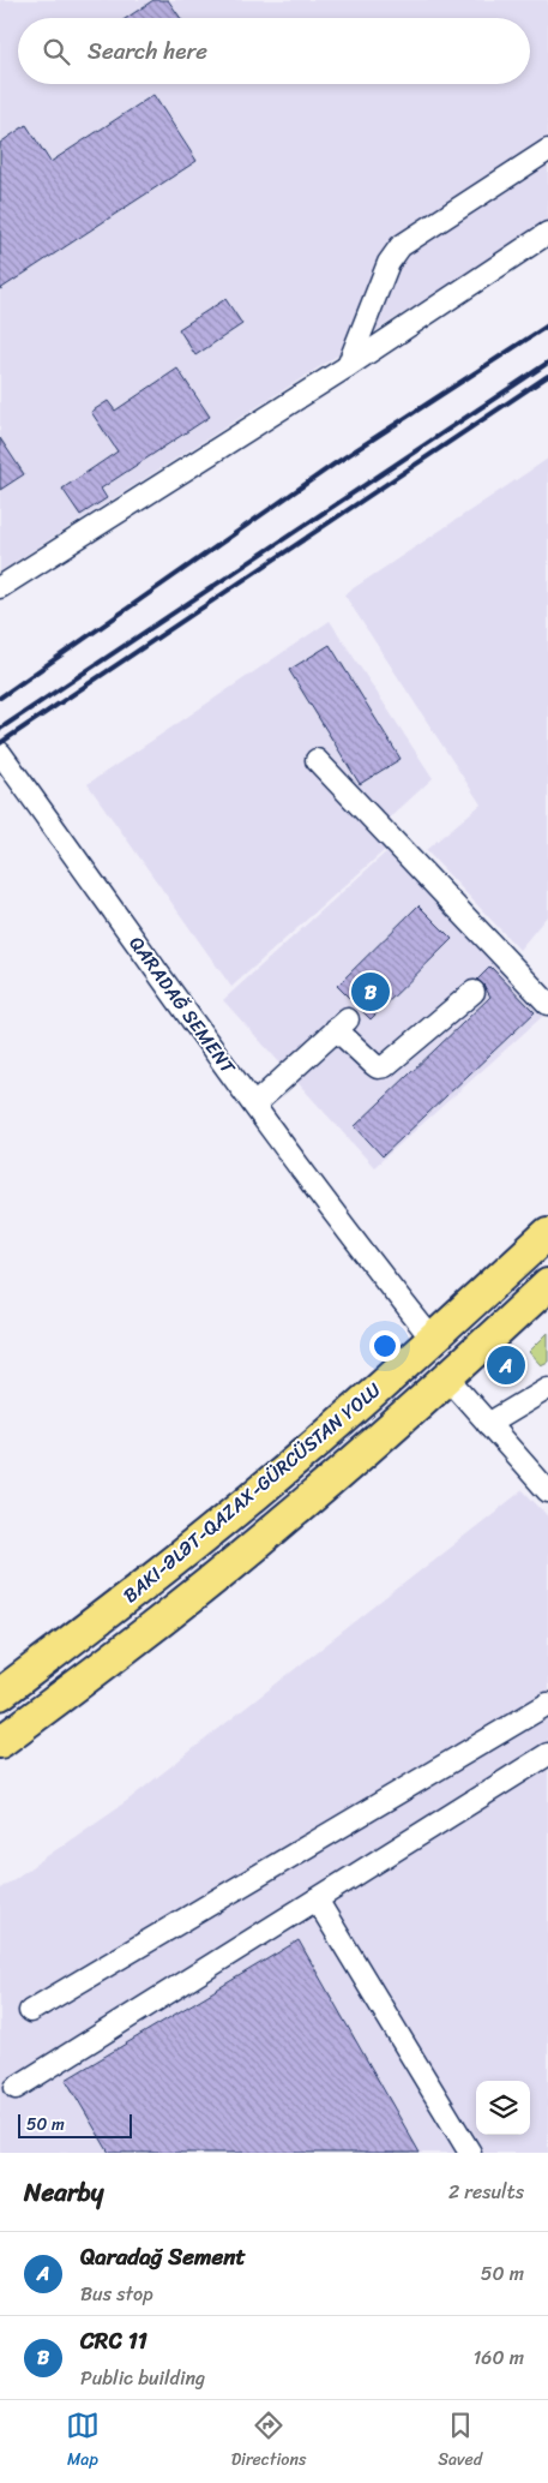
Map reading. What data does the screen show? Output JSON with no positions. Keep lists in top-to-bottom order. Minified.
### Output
{"streets":{"street":["QARADAĞ SEMENT"]},"scale_bar":"50 m","page":{"search":"Search here","pins":["B","A"],"scale":"50 m","heading":["Nearby","2 results"],"list":[{"mark":"A","name":"Qaradağ Sement","note":"Bus stop","value":"50 m"},{"mark":"B","name":"CRC 11","note":"Public building","value":"160 m"}],"nav":["Map","Directions","Saved"]}}
